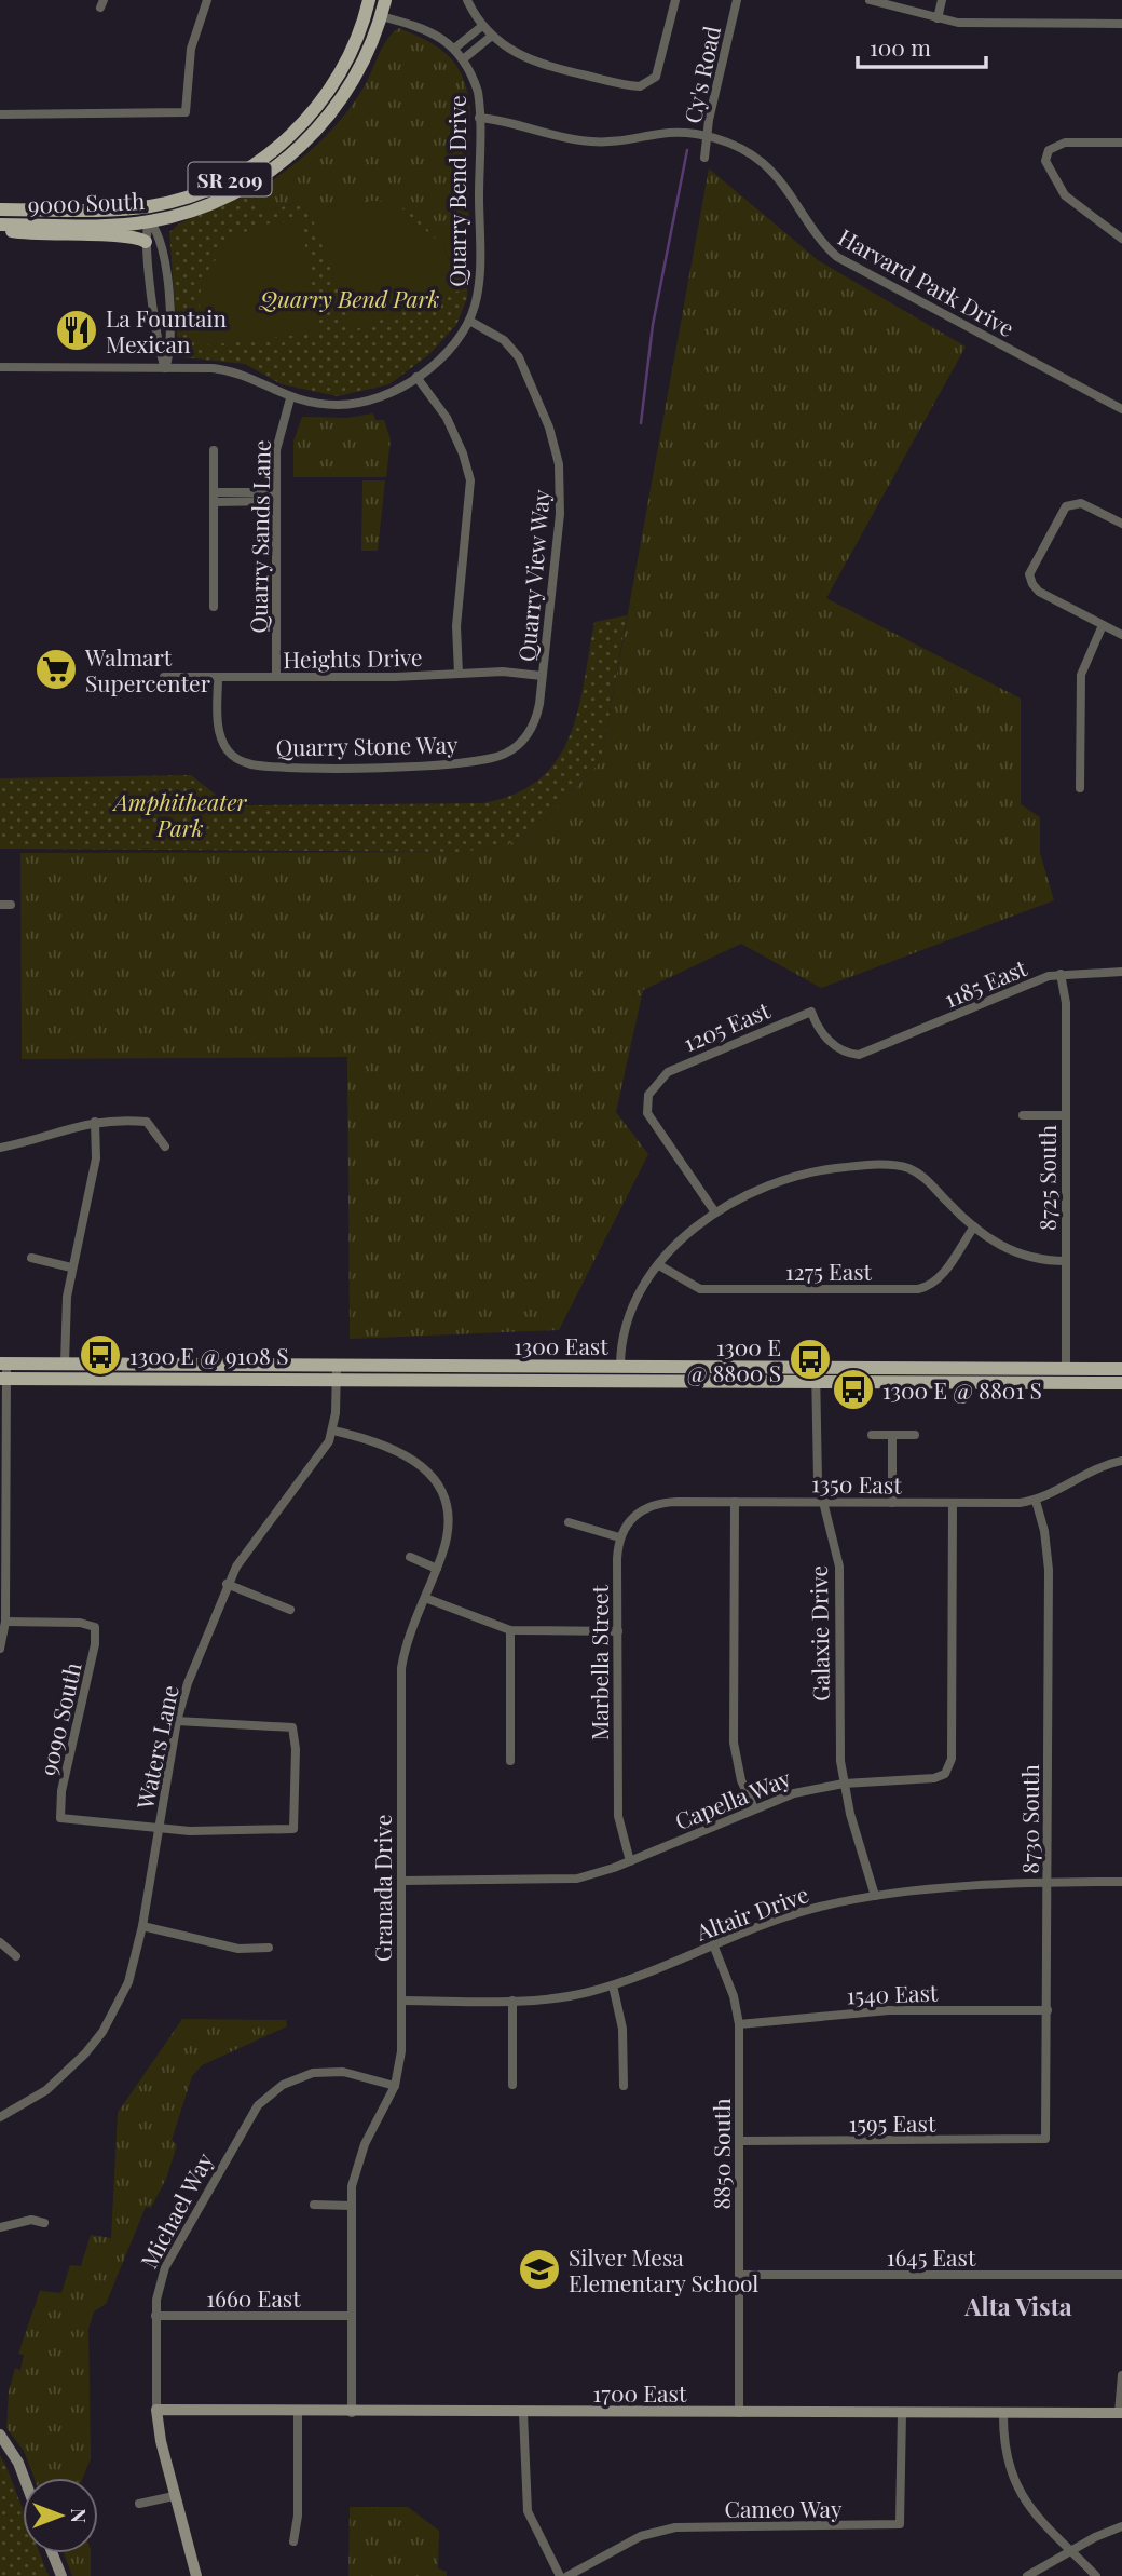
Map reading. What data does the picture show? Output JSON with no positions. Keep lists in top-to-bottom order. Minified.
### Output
{"streets":{"main road":["SR 209","9000 South","1300 East"],"street":["Cy's Road","Quarry Bend Drive","Harvard Park Drive","Quarry Sands Lane","Quarry View Way","Heights Drive","Quarry Stone Way","1185 East","1205 East","8725 South","1275 East","1350 East","Galaxie Drive","Marbella Street","9090 South","Waters Lane","Capella Way","8730 South","Granada Drive","Altair Drive","1540 East","1595 East","8850 South","Michael Way","1645 East","1660 East","1700 East","Cameo Way"]},"crossings":[["Cy's Road","Harvard Park Drive"],["Quarry Bend Drive","9000 South"],["Quarry Bend Drive","Harvard Park Drive"],["Quarry Bend Drive","Quarry Sands Lane"],["Quarry Bend Drive","Quarry View Way"],["Quarry Sands Lane","Heights Drive"],["Quarry View Way","Heights Drive"],["Quarry View Way","Quarry Stone Way"],["Heights Drive","Quarry Stone Way"],["1185 East","1205 East"],["1185 East","8725 South"],["8725 South","1300 East"],["1300 East","Galaxie Drive"],["1300 East","Waters Lane"],["1350 East","Galaxie Drive"],["1350 East","Marbella Street"],["1350 East","Capella Way"],["1350 East","8730 South"],["Galaxie Drive","Capella Way"],["Galaxie Drive","Altair Drive"],["Marbella Street","Capella Way"],["9090 South","Waters Lane"],["Waters Lane","Granada Drive"],["Capella Way","Granada Drive"],["8730 South","Altair Drive"],["8730 South","1540 East"],["8730 South","1595 East"],["Granada Drive","Altair Drive"],["Granada Drive","Michael Way"],["Granada Drive","1660 East"],["Granada Drive","1700 East"],["Altair Drive","8850 South"],["1540 East","8850 South"],["1595 East","8850 South"],["8850 South","1645 East"],["8850 South","1700 East"],["Michael Way","1660 East"],["Michael Way","1700 East"],["1700 East","Cameo Way"]],"districts":["Alta Vista"],"parks":["Quarry Bend Park","Amphitheater Park"],"places":{"restaurant":["La Fountain Mexican"],"supermarket":["Walmart Supercenter"],"bus stop":["1300 E @ 9108 S","1300 E @ 8800 S","1300 E @ 8801 S"],"school or university":["Silver Mesa Elementary School"]},"scale_bar":"100 m","north":"right"}
